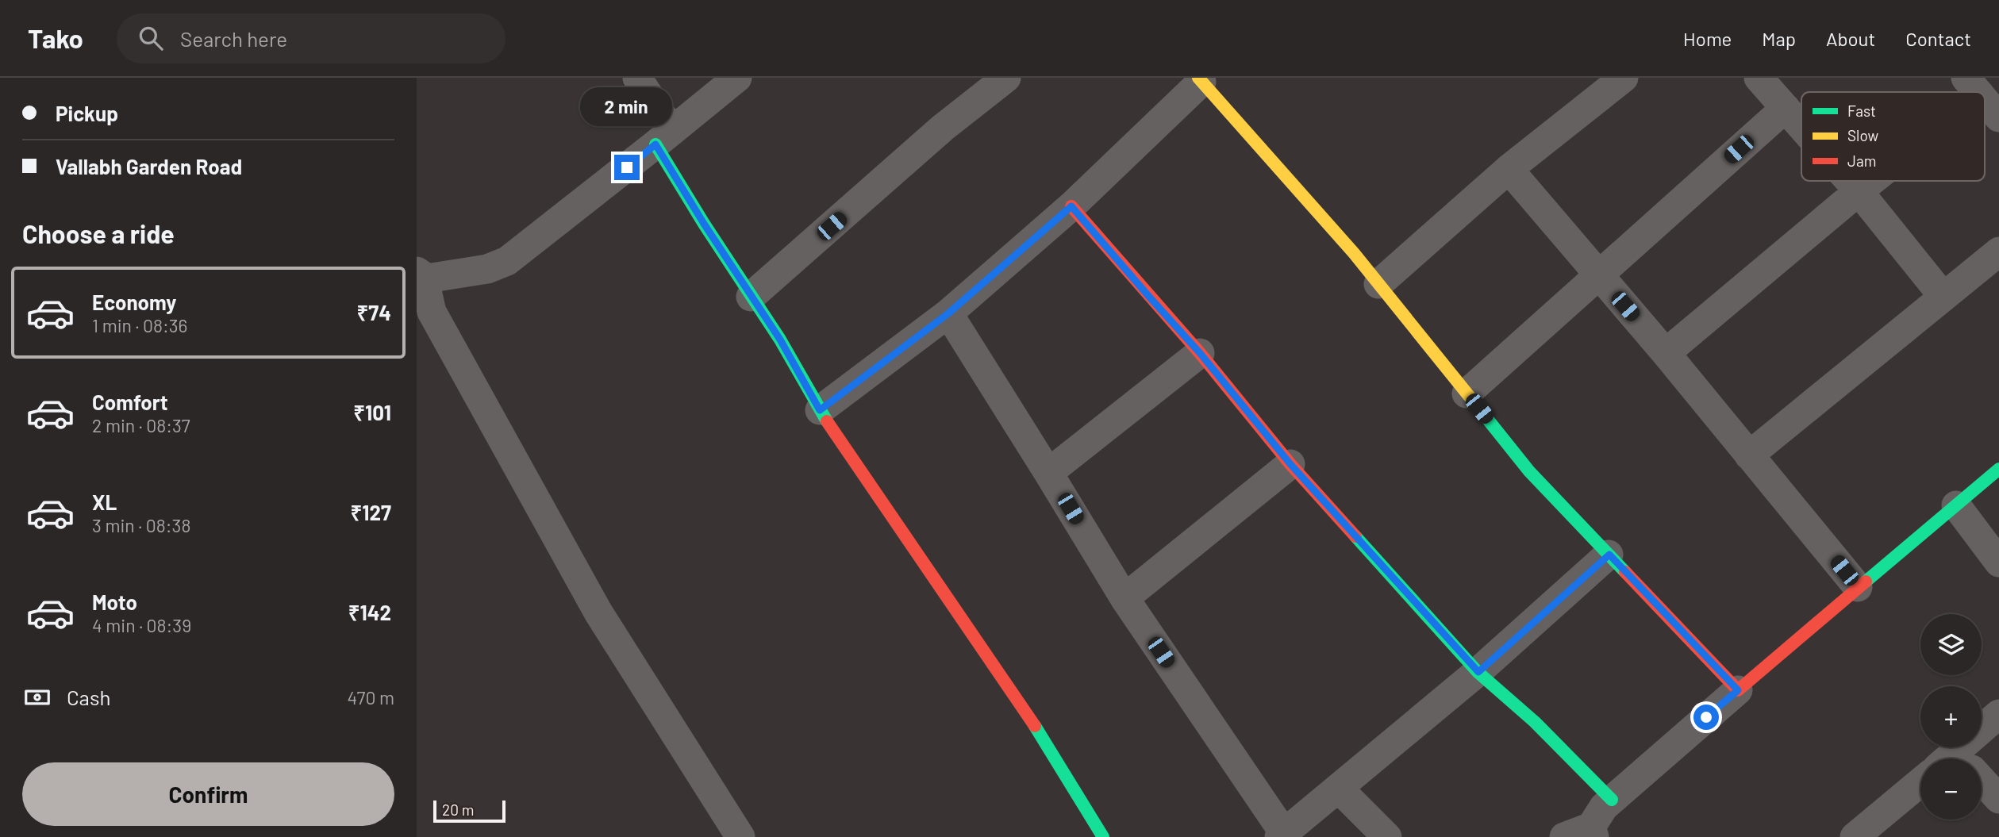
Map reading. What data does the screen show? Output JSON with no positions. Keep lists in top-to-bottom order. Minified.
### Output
{"legend":["Fast","Slow","Jam"],"scale_bar":"20 m","page":{"header":"Tako","search":"Search here","nav":["Home","Map","About","Contact"],"banner":["Pickup","Vallabh Garden Road"],"bubble":"2 min","heading":"Choose a ride","list":[{"name":"Economy","note":"1 min · 08:36","value":"₹74"},{"name":"Comfort","note":"2 min · 08:37","value":"₹101"},{"name":"XL","note":"3 min · 08:38","value":"₹127"},{"name":"Moto","note":"4 min · 08:39","value":"₹142"}],"map_buttons":["+","−"],"pay":["Cash","470 m"],"buttons":"Confirm","scale":"20 m"}}
